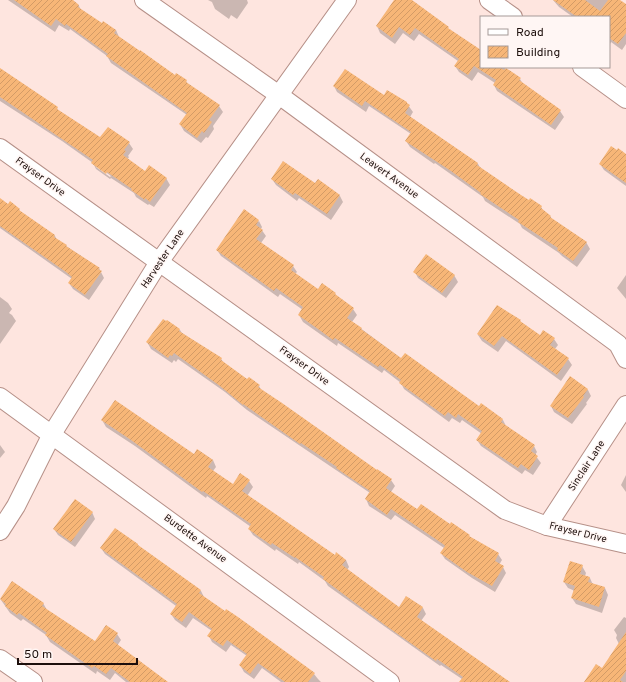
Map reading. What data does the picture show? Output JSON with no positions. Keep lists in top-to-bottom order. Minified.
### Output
{"streets":{"street":["Leavert Avenue","Frayser Drive","Harvester Lane","Sinclair Lane","Burdette Avenue"]},"crossings":[["Leavert Avenue","Harvester Lane"],["Frayser Drive","Harvester Lane"],["Frayser Drive","Sinclair Lane"],["Harvester Lane","Burdette Avenue"]],"legend":["Road","Building"],"scale_bar":"50 m"}
